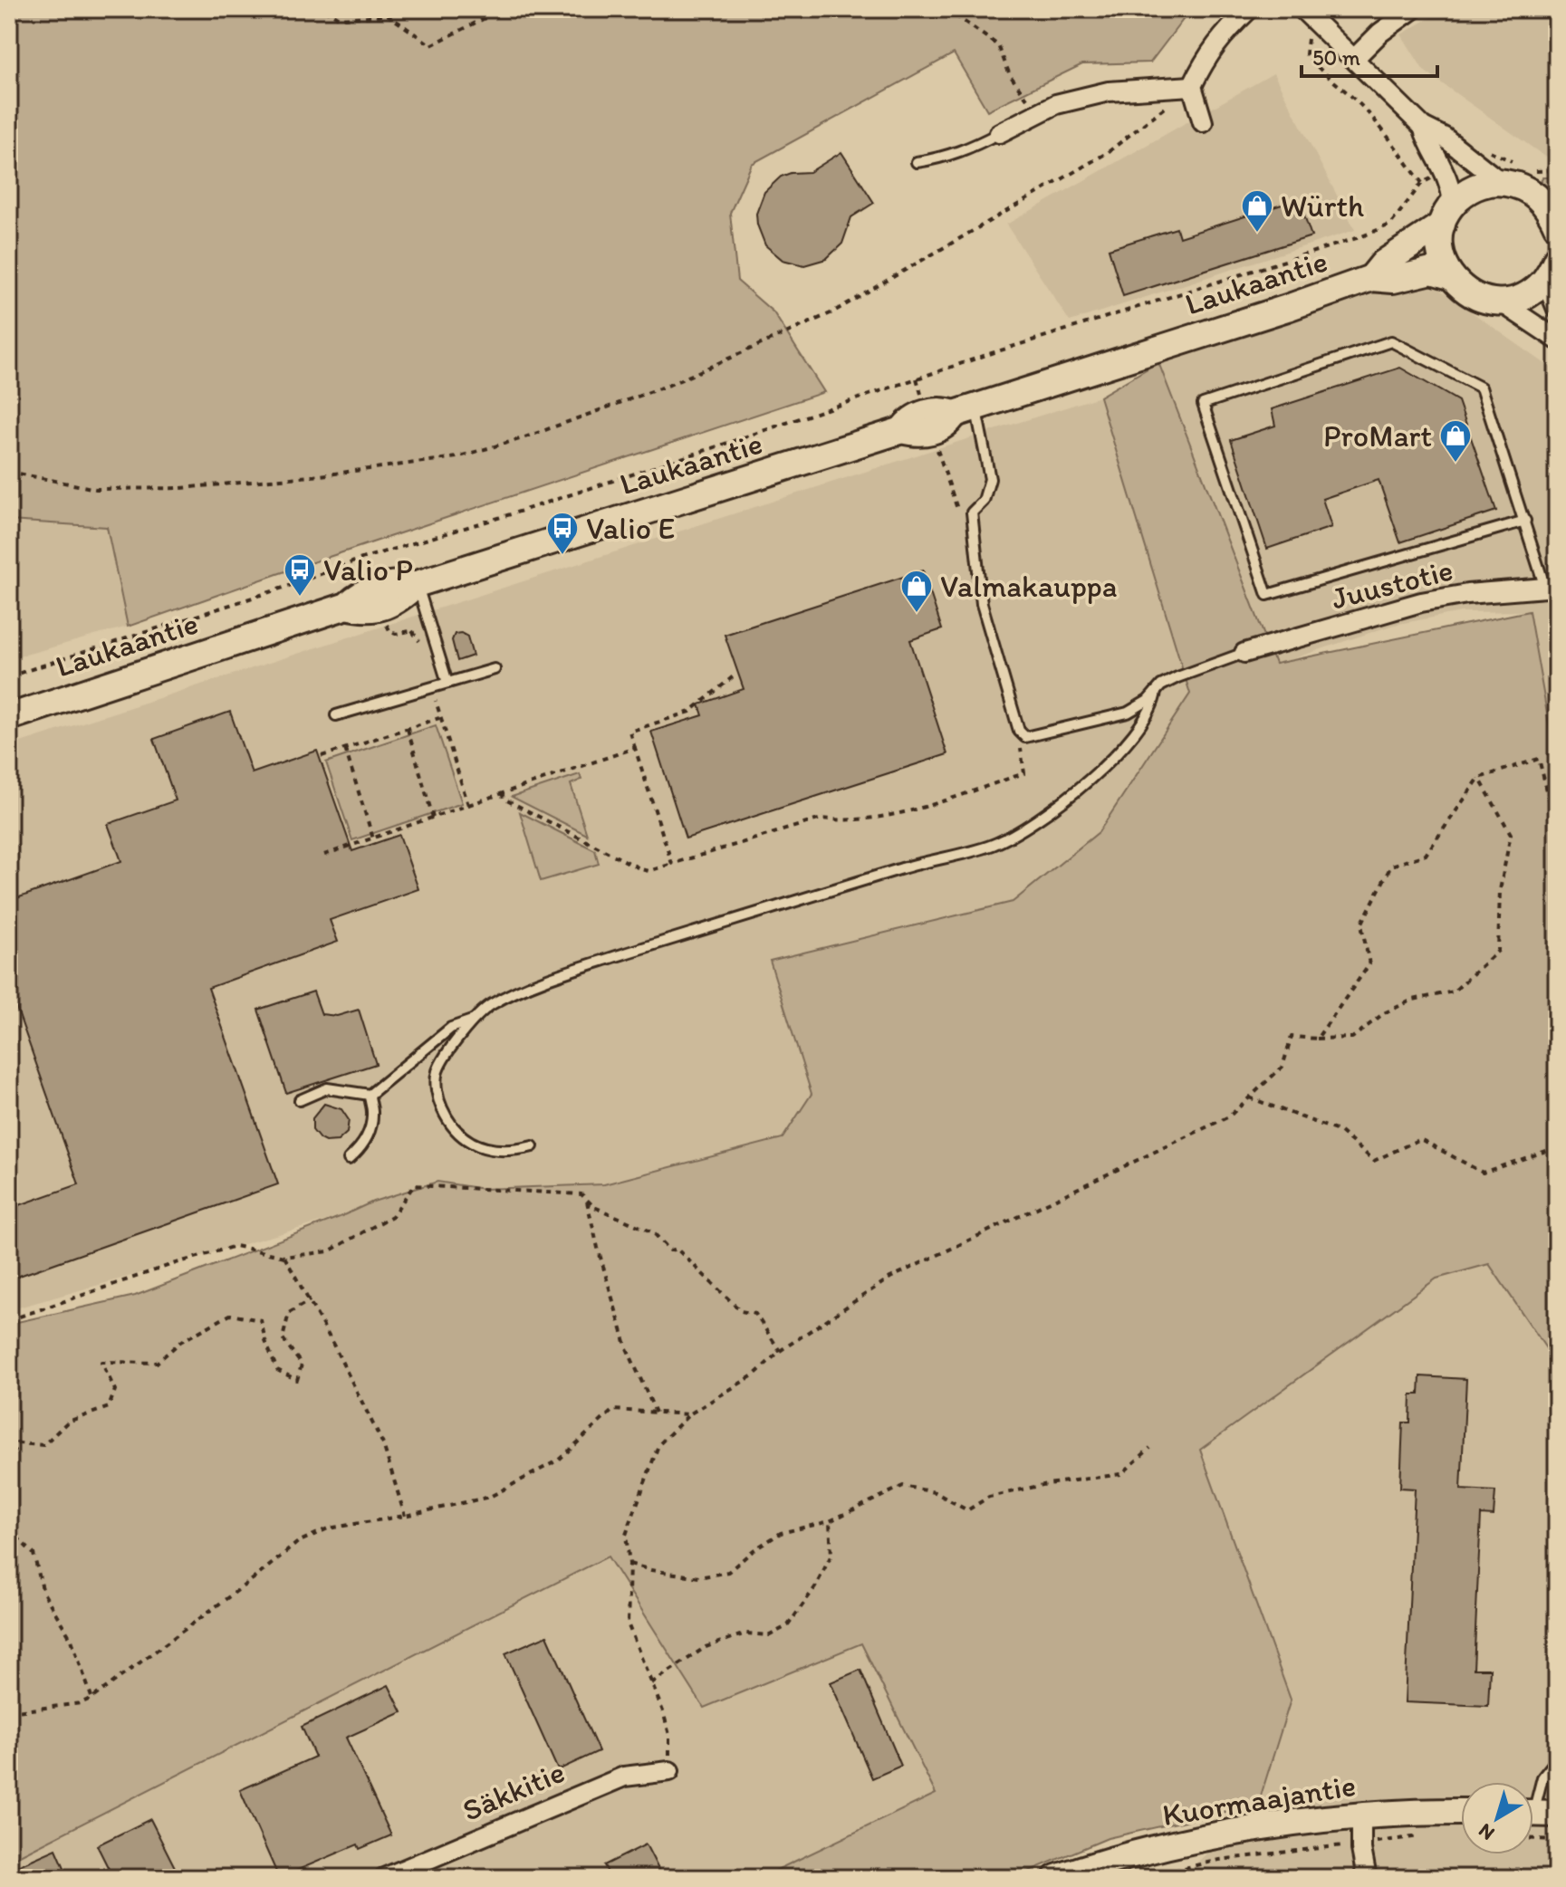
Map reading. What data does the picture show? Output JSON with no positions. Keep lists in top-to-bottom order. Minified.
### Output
{"streets":{"main road":["Laukaantie","Kuormaajantie"],"street":["Juustotie","Säkkitie"]},"places":{"shop":["Würth","ProMart","Valmakauppa"],"bus stop":["Valio E","Valio P"]},"scale_bar":"50 m","north":"bottom left"}
